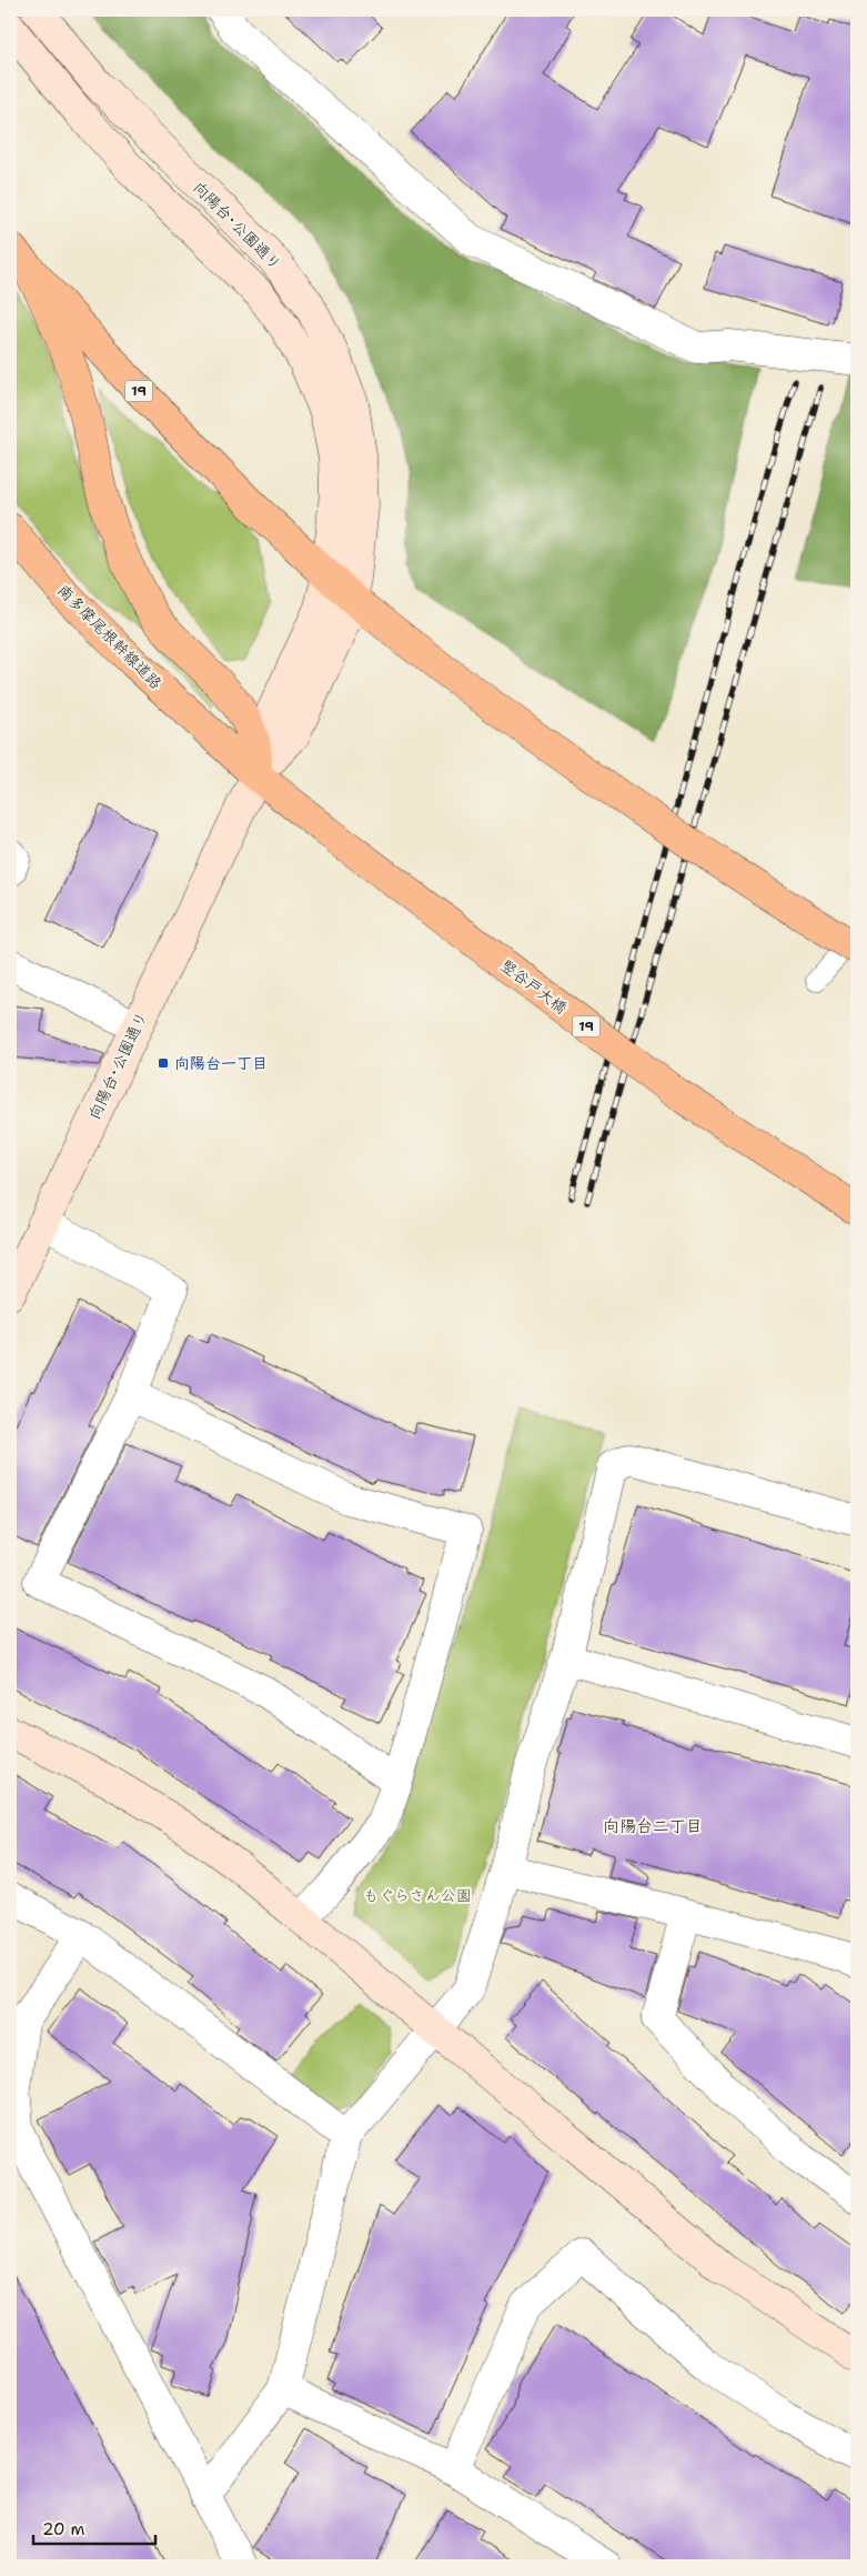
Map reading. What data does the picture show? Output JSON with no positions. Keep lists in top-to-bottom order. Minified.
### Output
{"streets":{"main road":["19","南多摩尾根幹線道路","竪谷戸大橋"],"street":["向陽台･公園通り"]},"crossings":[["向陽台･公園通り","南多摩尾根幹線道路"],["向陽台･公園通り","竪谷戸大橋"],["南多摩尾根幹線道路","竪谷戸大橋"]],"districts":["向陽台二丁目"],"parks":["もぐらさん公園"],"places":{"transit":["向陽台一丁目"]},"scale_bar":"20 m"}
